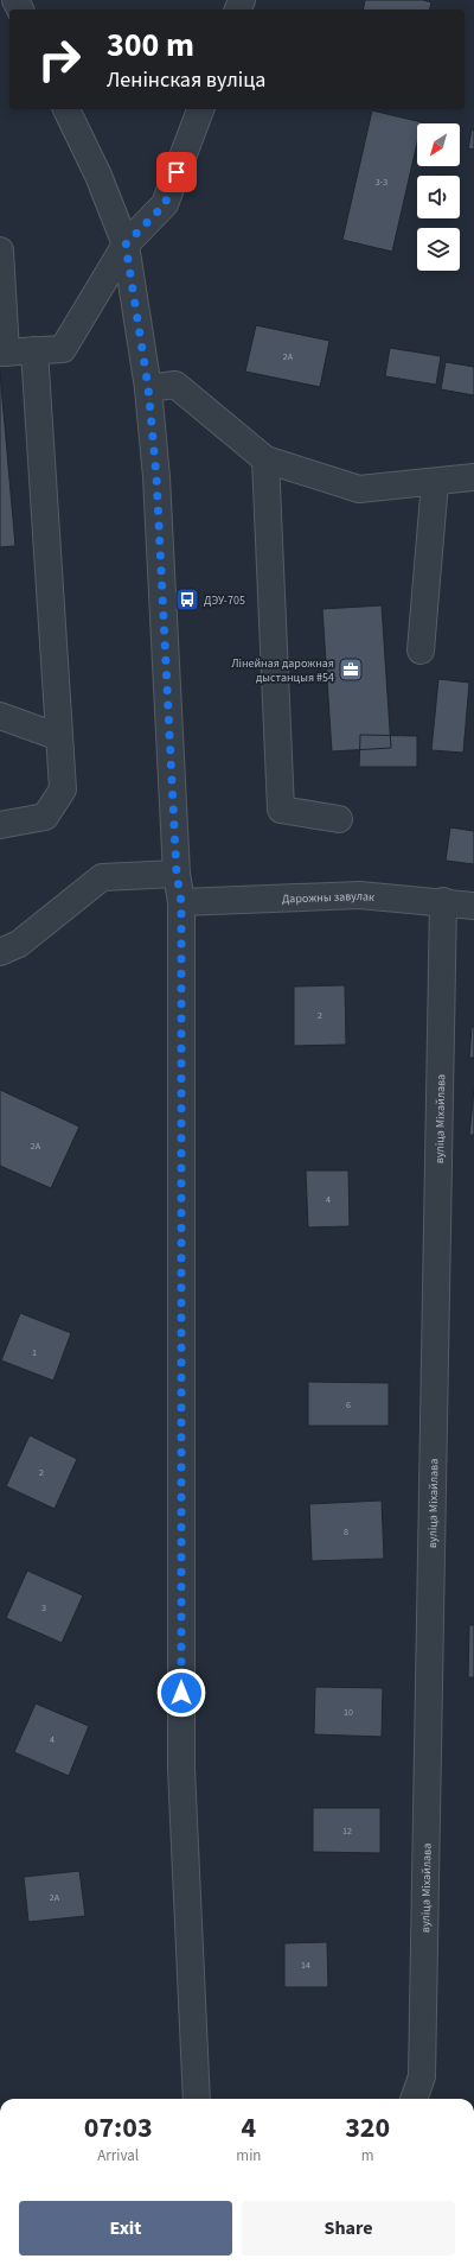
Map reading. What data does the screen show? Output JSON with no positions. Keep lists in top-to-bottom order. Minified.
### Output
{"streets":{"street":["Дарожны завулак","вуліца Міхайлава"]},"crossings":[["Дарожны завулак","вуліца Міхайлава"]],"places":{"bus stop":["ДЭУ-705"],"office":["Лінейная дарожная дыстанцыя #54"]},"house_numbers":["3-3","2А","2","2А","4","1","6","2","8","3","10","4","12","2А","14"],"north":"bottom left","page":{"turn":["300 m","Ленінская вуліца"],"eta":["07:03","Arrival","4","min","320","m"],"buttons":["Exit","Share"]}}
